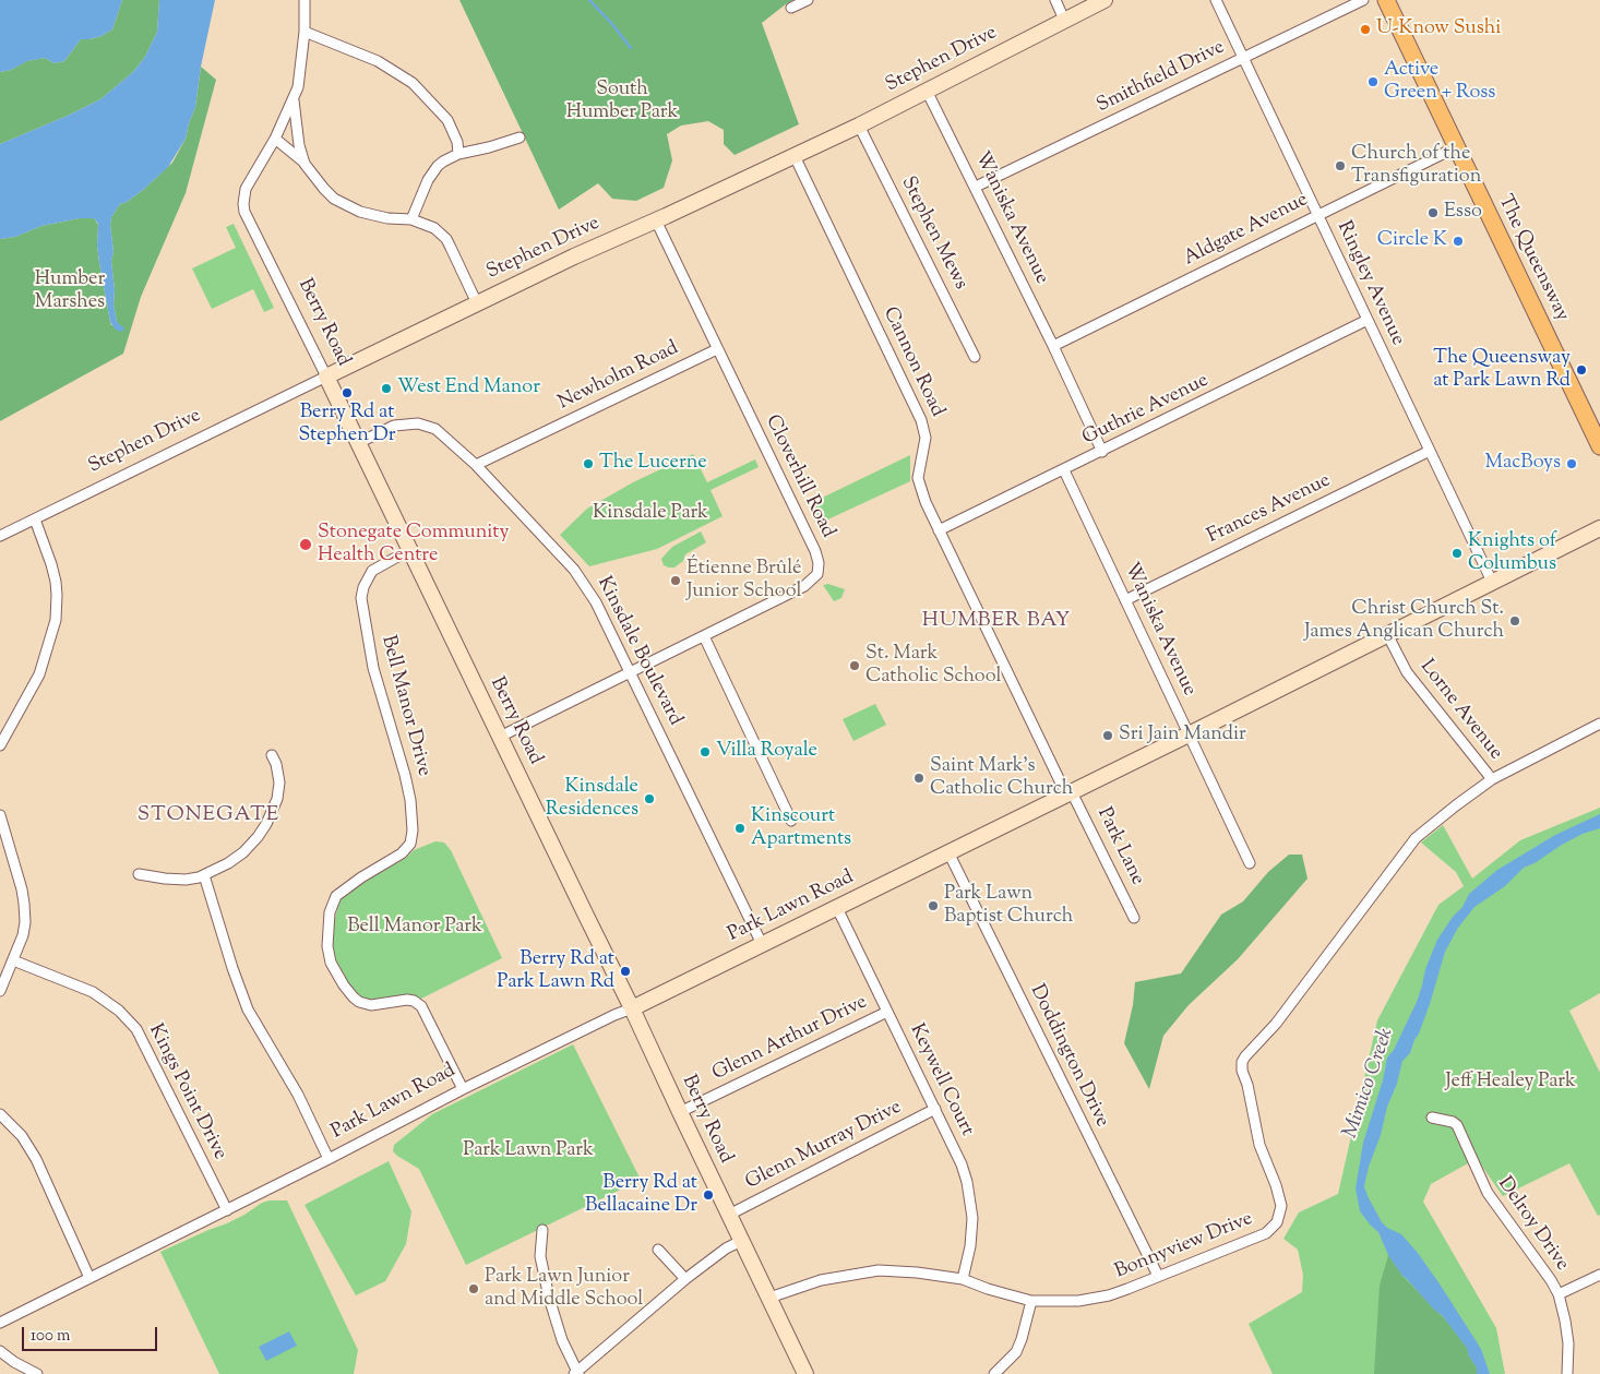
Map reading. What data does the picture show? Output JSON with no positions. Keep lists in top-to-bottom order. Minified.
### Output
{"streets":{"main road":["The Queensway"],"street":["Stephen Drive","Smithfield Drive","Waniska Avenue","Aldgate Avenue","Stephen Mews","Ringley Avenue","Berry Road","Cannon Road","Newholm Road","Guthrie Avenue","Cloverhill Road","Frances Avenue","Kinsdale Boulevard","Bell Manor Drive","Lorne Avenue","Park Lane","Park Lawn Road","Glenn Arthur Drive","Doddington Drive","Keywell Court","Kings Point Drive","Glenn Murray Drive","Delroy Drive","Bonnyview Drive"]},"crossings":[["Stephen Drive","Waniska Avenue"],["Stephen Drive","Stephen Mews"],["Stephen Drive","Berry Road"],["Stephen Drive","Cannon Road"],["Stephen Drive","Cloverhill Road"],["Smithfield Drive","Waniska Avenue"],["Smithfield Drive","Ringley Avenue"],["Waniska Avenue","Aldgate Avenue"],["Waniska Avenue","Guthrie Avenue"],["Waniska Avenue","Frances Avenue"],["Waniska Avenue","Park Lawn Road"],["Aldgate Avenue","The Queensway"],["Aldgate Avenue","Ringley Avenue"],["Ringley Avenue","Guthrie Avenue"],["Ringley Avenue","Frances Avenue"],["Ringley Avenue","Park Lawn Road"],["Berry Road","Cloverhill Road"],["Berry Road","Kinsdale Boulevard"],["Berry Road","Bell Manor Drive"],["Berry Road","Park Lawn Road"],["Berry Road","Glenn Arthur Drive"],["Berry Road","Glenn Murray Drive"],["Berry Road","Bonnyview Drive"],["Cannon Road","Guthrie Avenue"],["Cannon Road","Park Lane"],["Cannon Road","Park Lawn Road"],["Newholm Road","Cloverhill Road"],["Newholm Road","Kinsdale Boulevard"],["Cloverhill Road","Kinsdale Boulevard"],["Kinsdale Boulevard","Park Lawn Road"],["Bell Manor Drive","Park Lawn Road"],["Lorne Avenue","Park Lawn Road"],["Lorne Avenue","Bonnyview Drive"],["Park Lane","Park Lawn Road"],["Park Lawn Road","Doddington Drive"],["Park Lawn Road","Keywell Court"],["Park Lawn Road","Kings Point Drive"],["Glenn Arthur Drive","Keywell Court"],["Doddington Drive","Bonnyview Drive"],["Keywell Court","Glenn Murray Drive"],["Keywell Court","Bonnyview Drive"]],"districts":["HUMBER BAY","STONEGATE"],"water":["Mimico Creek"],"parks":["South Humber Park","Humber Marshes","Kinsdale Park","Bell Manor Park","Jeff Healey Park","Park Lawn Park"],"places":["U-Know Sushi","Active Green + Ross","Church of the Transfiguration","Esso","Circle K","The Queensway at Park Lawn Rd","West End Manor","Berry Rd at Stephen Dr","The Lucerne","MacBoys","Stonegate Community Health Centre","Knights of Columbus","Étienne Brûlé Junior School","Christ Church St. James Anglican Church","St. Mark Catholic School","Sri Jain Mandir","Villa Royale","Saint Mark's Catholic Church","Kinsdale Residences","Kinscourt Apartments","Park Lawn Baptist Church","Berry Rd at Park Lawn Rd","Berry Rd at Bellacaine Dr","Park Lawn Junior and Middle School"],"scale_bar":"100 m"}
